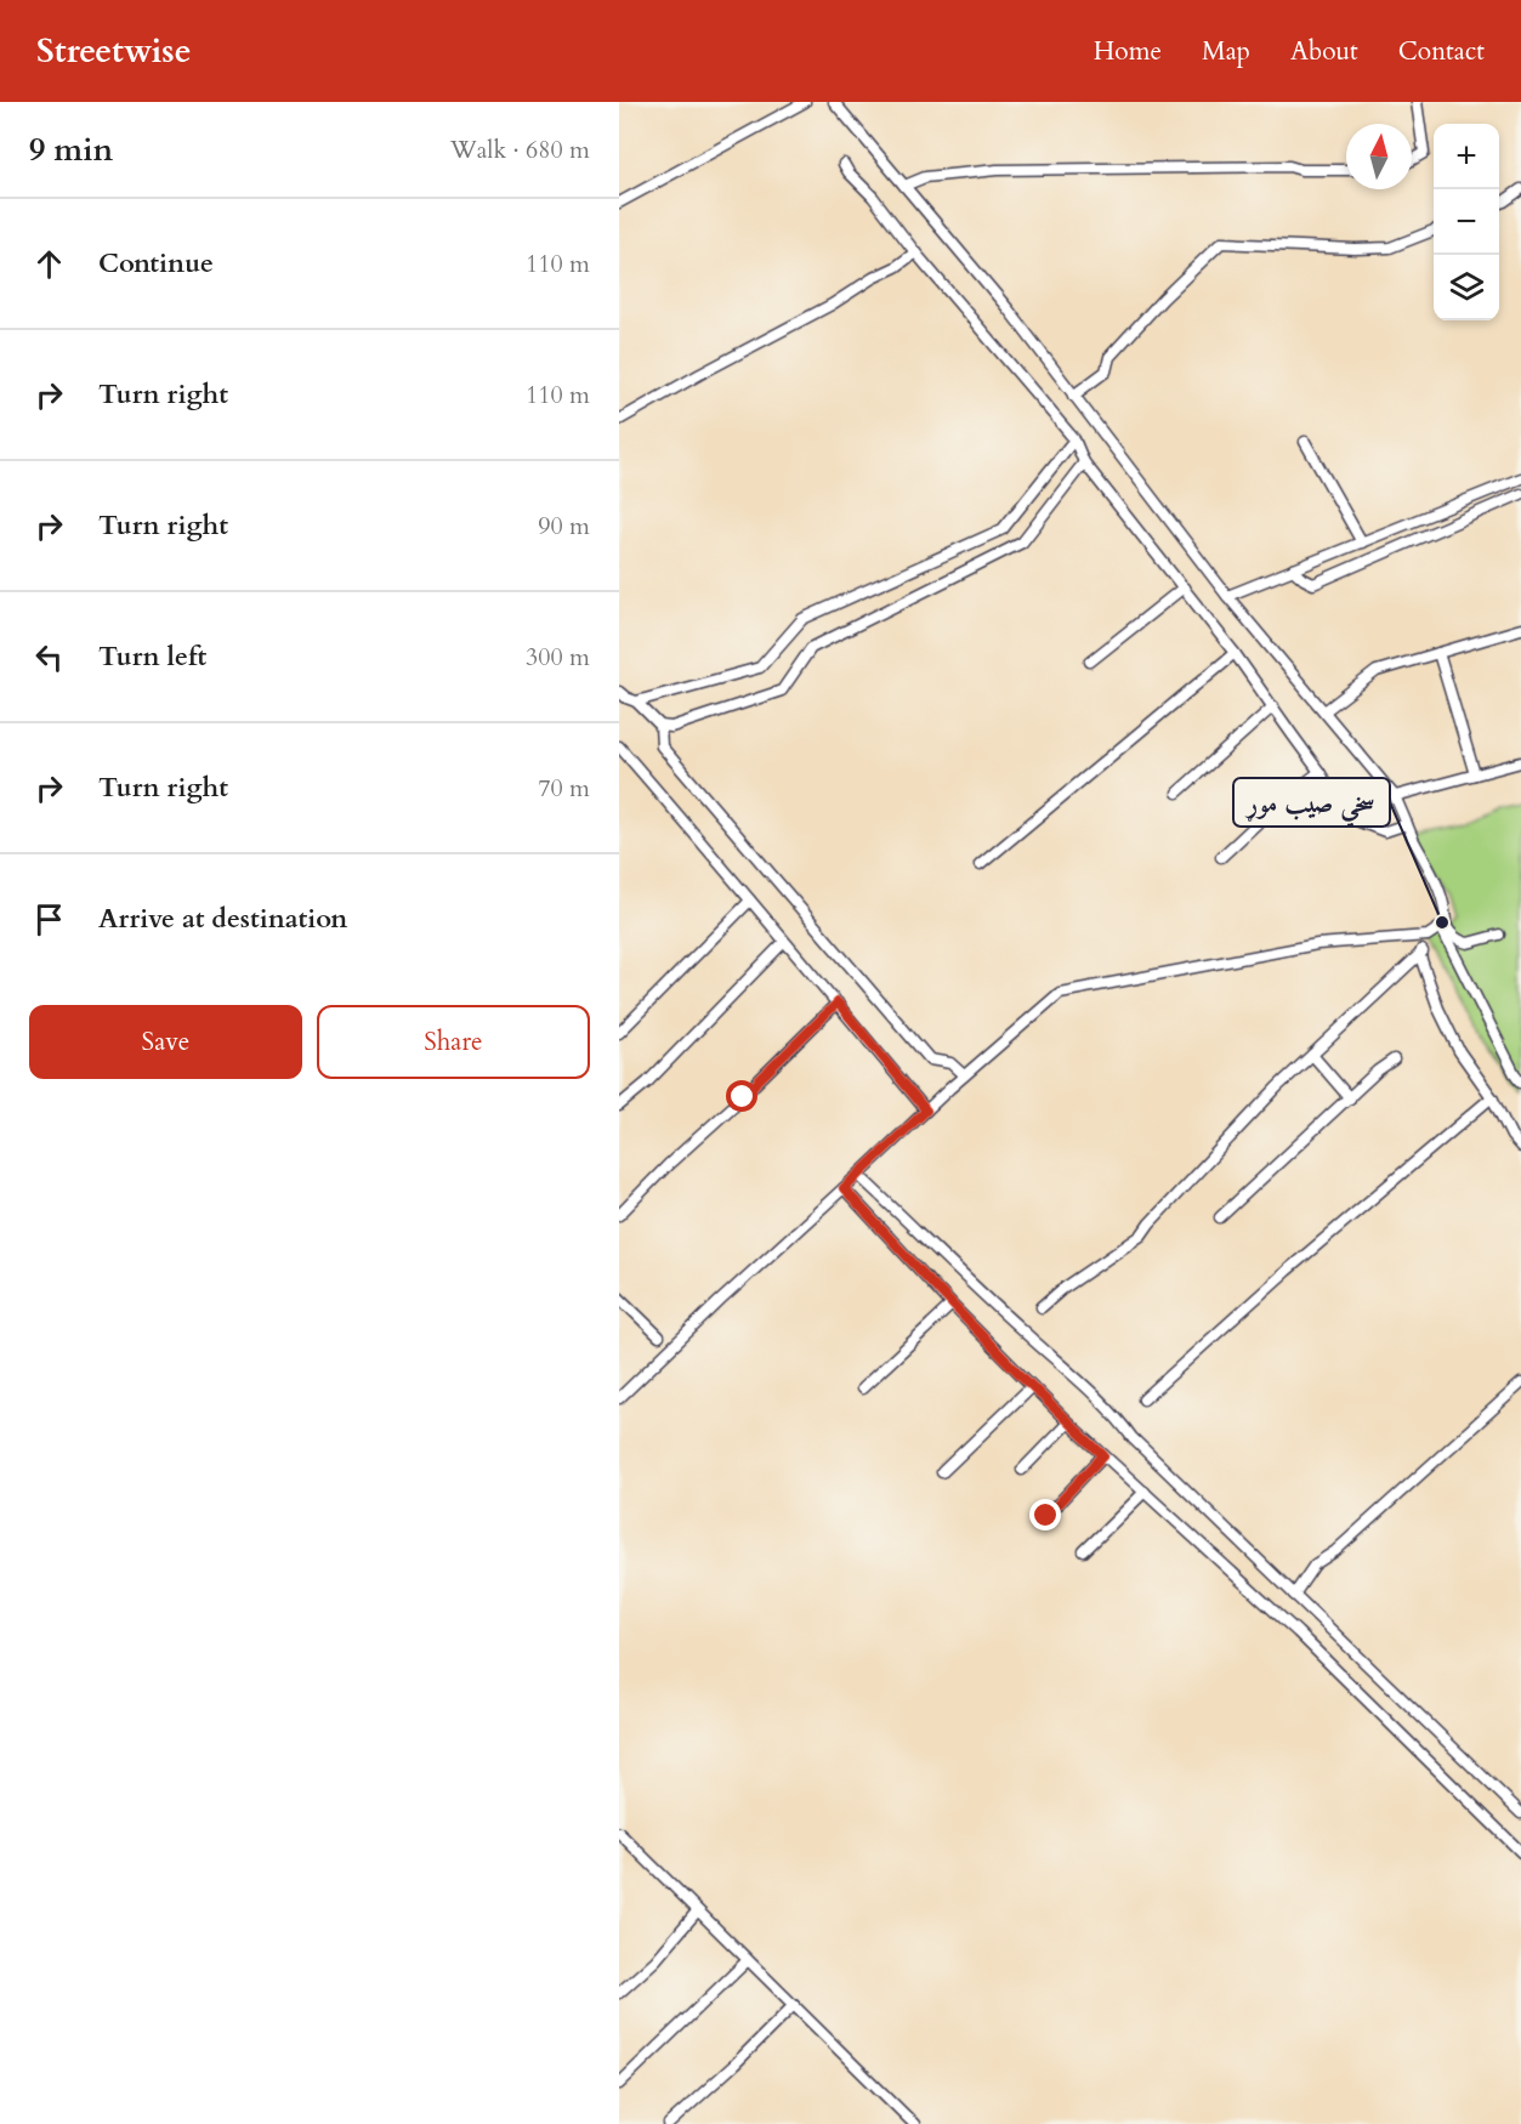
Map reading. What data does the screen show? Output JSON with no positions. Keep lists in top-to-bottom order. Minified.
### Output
{"places":["سخي صیب موړ"],"north":"top","page":{"header":"Streetwise","nav":["Home","Map","About","Contact"],"heading":["9 min","Walk · 680 m"],"map_buttons":["+","−"],"list":[["Continue","110 m"],["Turn right","110 m"],["Turn right","90 m"],["Turn left","300 m"],["Turn right","70 m"],"Arrive at destination"],"buttons":["Save","Share"]}}
